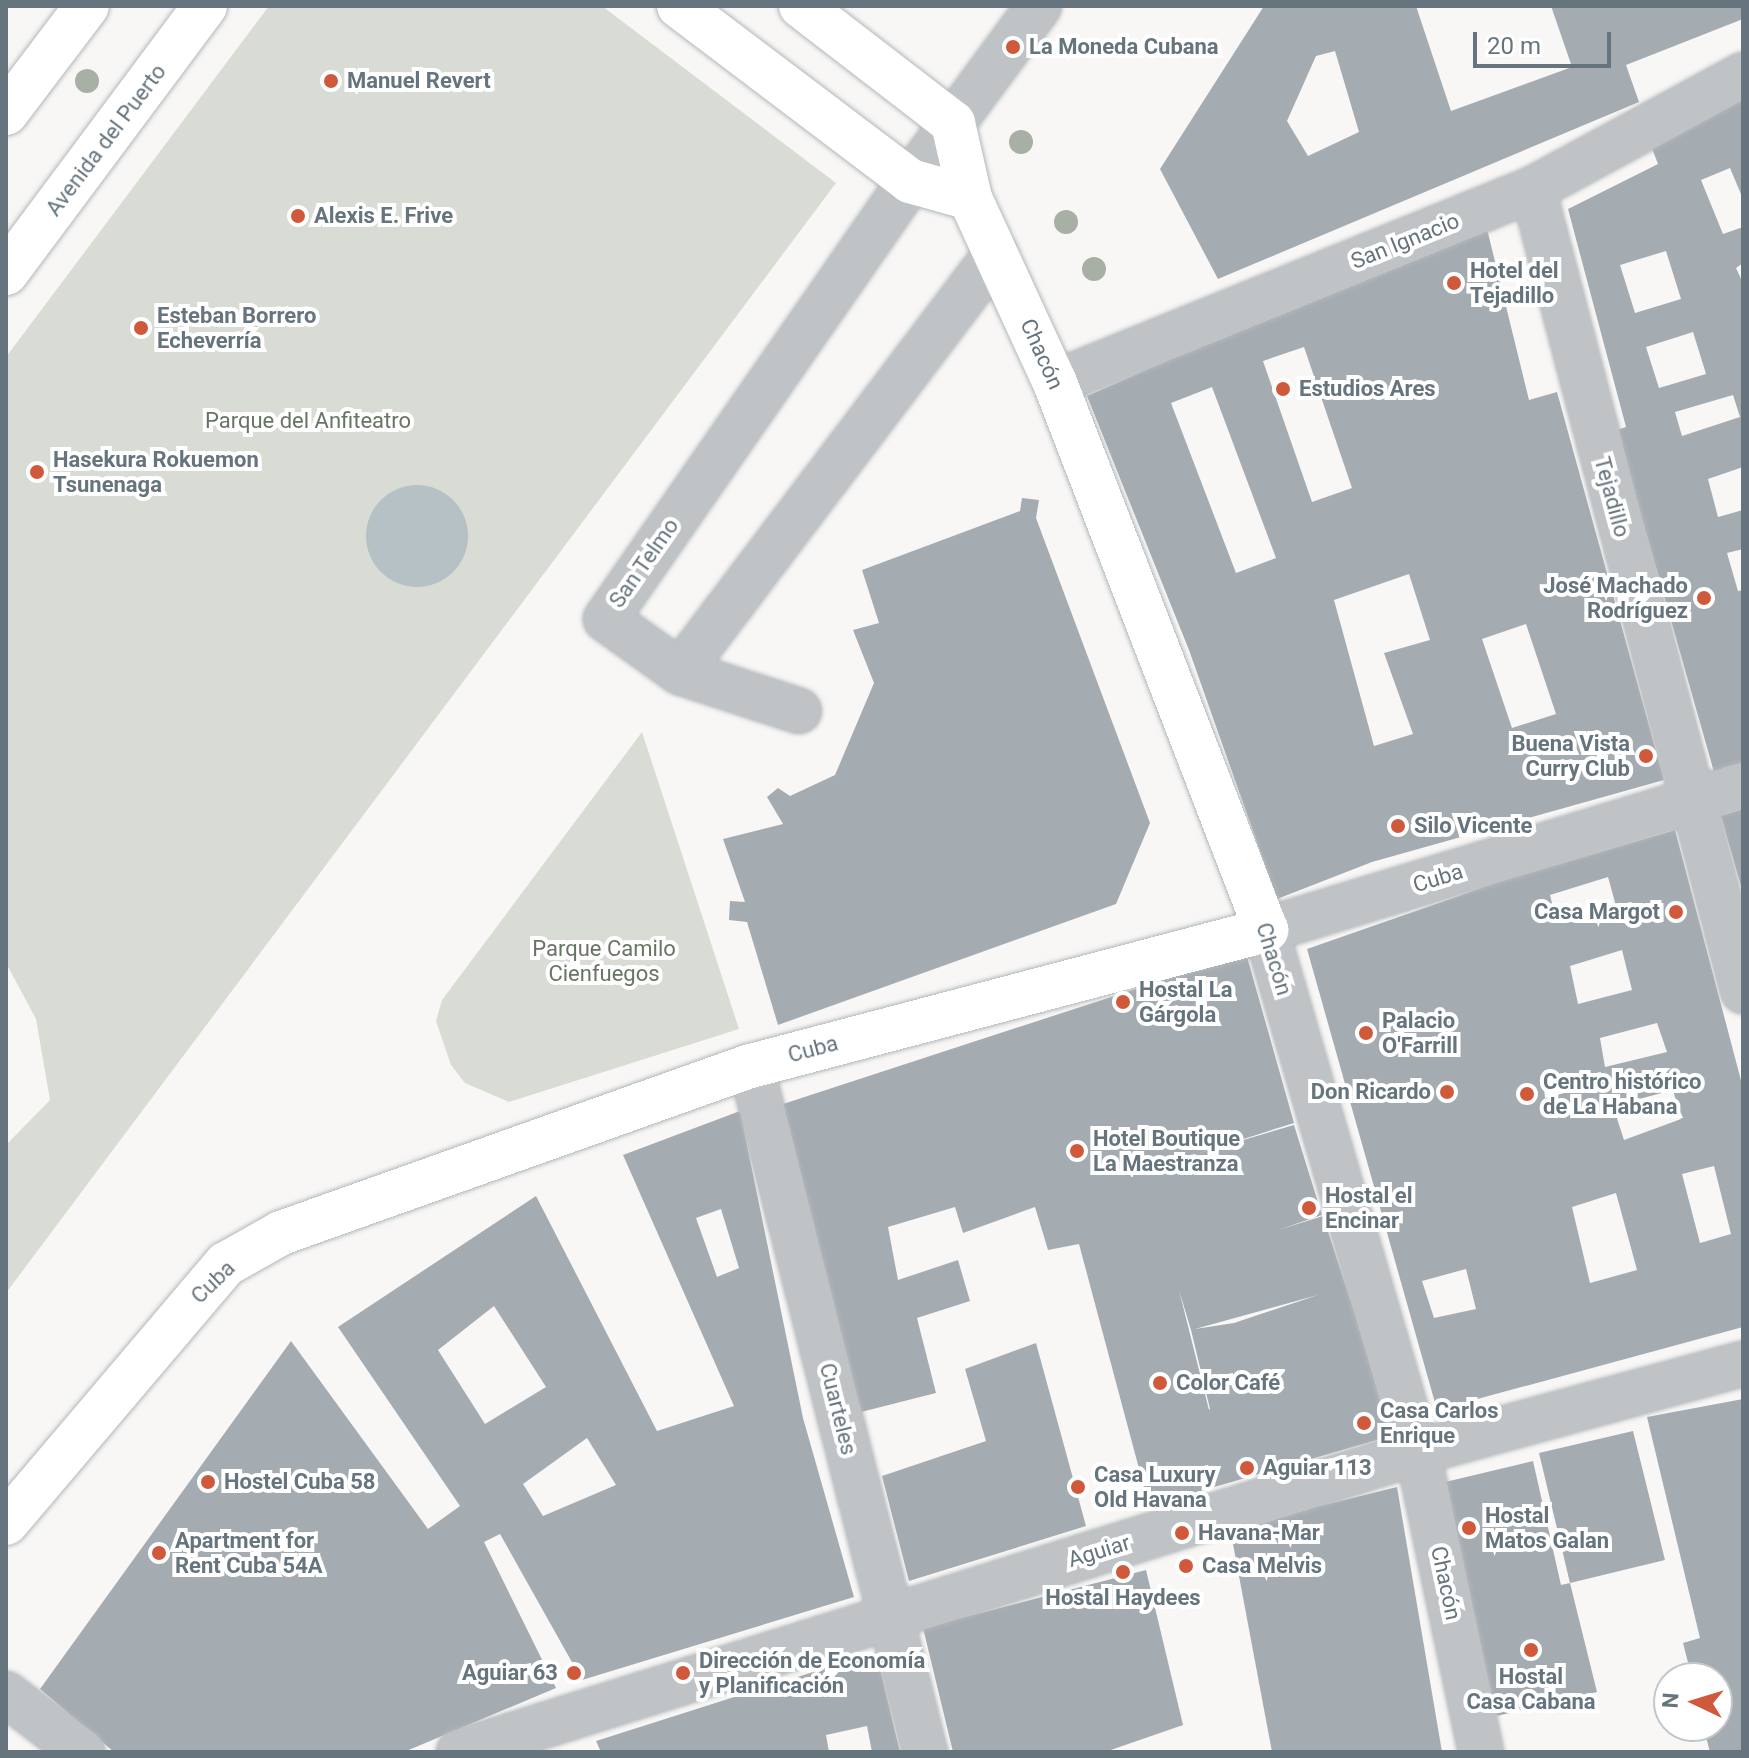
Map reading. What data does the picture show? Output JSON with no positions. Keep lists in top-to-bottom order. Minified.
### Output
{"streets":{"street":["Avenida del Puerto","San Ignacio","Chacón","Tejadillo","San Telmo","Cuba","Cuarteles","Aguiar"]},"crossings":[["San Ignacio","Chacón"],["San Ignacio","Tejadillo"],["Chacón","San Telmo"],["Chacón","Cuba"],["Chacón","Aguiar"],["Tejadillo","Cuba"],["Cuba","Cuarteles"],["Cuarteles","Aguiar"]],"parks":["Parque del Anfiteatro","Parque Camilo Cienfuegos"],"places":["La Moneda Cubana","Manuel Revert","Alexis E. Frive","Hotel del Tejadillo","Esteban Borrero Echeverría","Estudios Ares","Hasekura Rokuemon Tsunenaga","José Machado Rodríguez","Buena Vista Curry Club","Silo Vicente","Casa Margot","Hostal La Gárgola","Palacio O'Farrill","Don Ricardo","Centro histórico de La Habana","Hotel Boutique La Maestranza","Hostal el Encinar","Color Café","Casa Carlos Enrique","Aguiar 113","Hostel Cuba 58","Casa Luxury Old Havana","Hostal Matos Galan","Havana-Mar","Apartment for Rent Cuba 54A","Casa Melvis","Hostal Haydees","Hostal Casa Cabana","Aguiar 63","Dirección de Economía y Planificación"],"scale_bar":"20 m","north":"left"}
